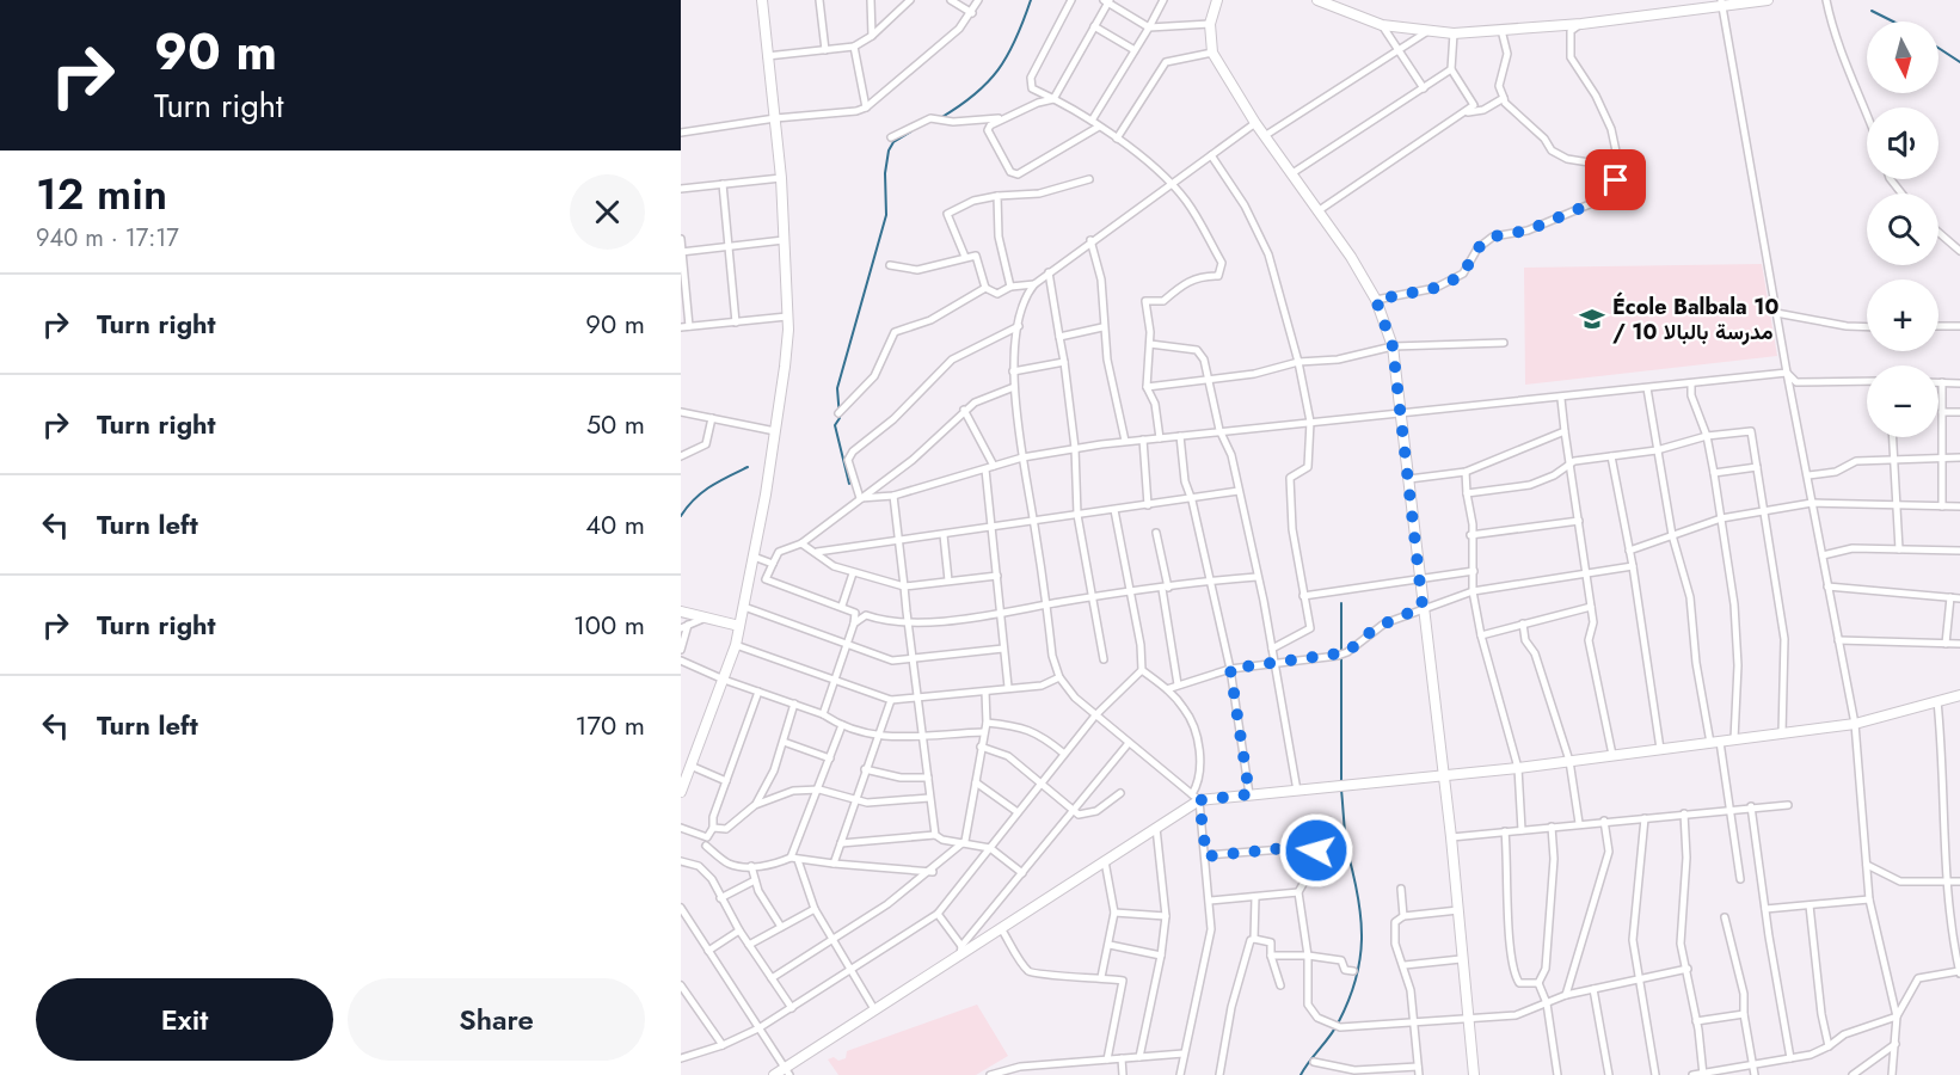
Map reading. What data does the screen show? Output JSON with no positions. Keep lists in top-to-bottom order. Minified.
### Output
{"places":{"school or university":["École Balbala 10 / مدرسة بالبالا 10"]},"north":"bottom","page":{"turn":["90 m","Turn right"],"map_buttons":["+","−"],"heading":["12 min","940 m · 17:17"],"list":[{"name":"Turn right","value":"90 m"},{"name":"Turn right","value":"50 m"},{"name":"Turn left","value":"40 m"},{"name":"Turn right","value":"100 m"},{"name":"Turn left","value":"170 m"}],"buttons":["Exit","Share"]}}
